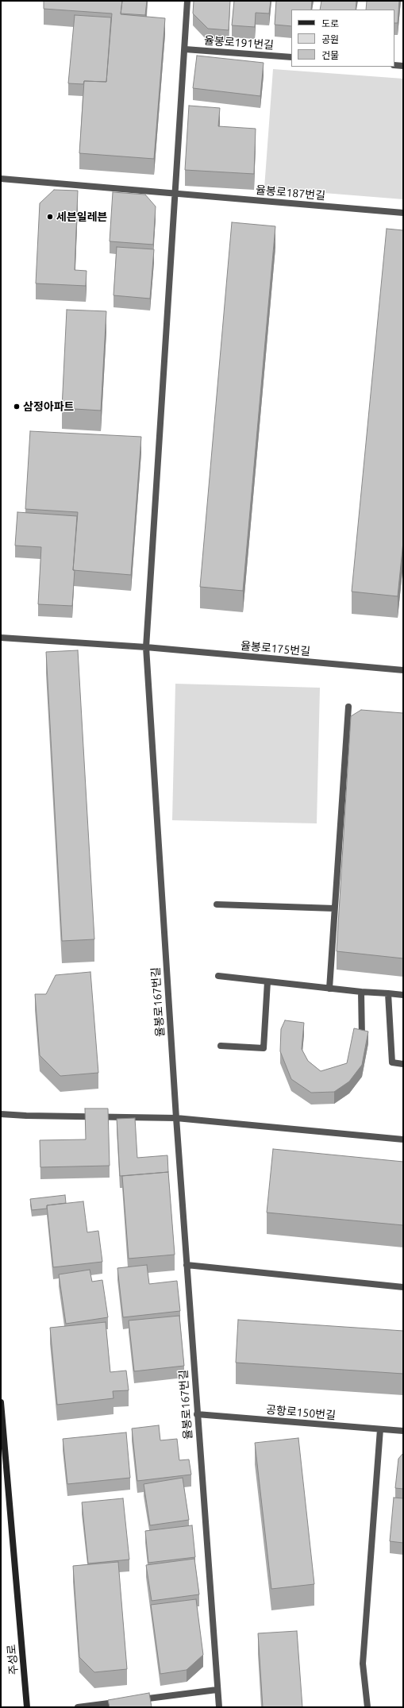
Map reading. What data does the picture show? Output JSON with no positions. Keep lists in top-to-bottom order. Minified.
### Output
{"streets":{"street":["율봉로191번길","율봉로187번길","율봉로175번길","율봉로167번길","공항로150번길","주성로"]},"crossings":[["율봉로175번길","율봉로167번길"],["율봉로167번길","공항로150번길"]],"places":["세븐일레븐","삼정아파트"],"legend":["도로","공원","건물"]}
